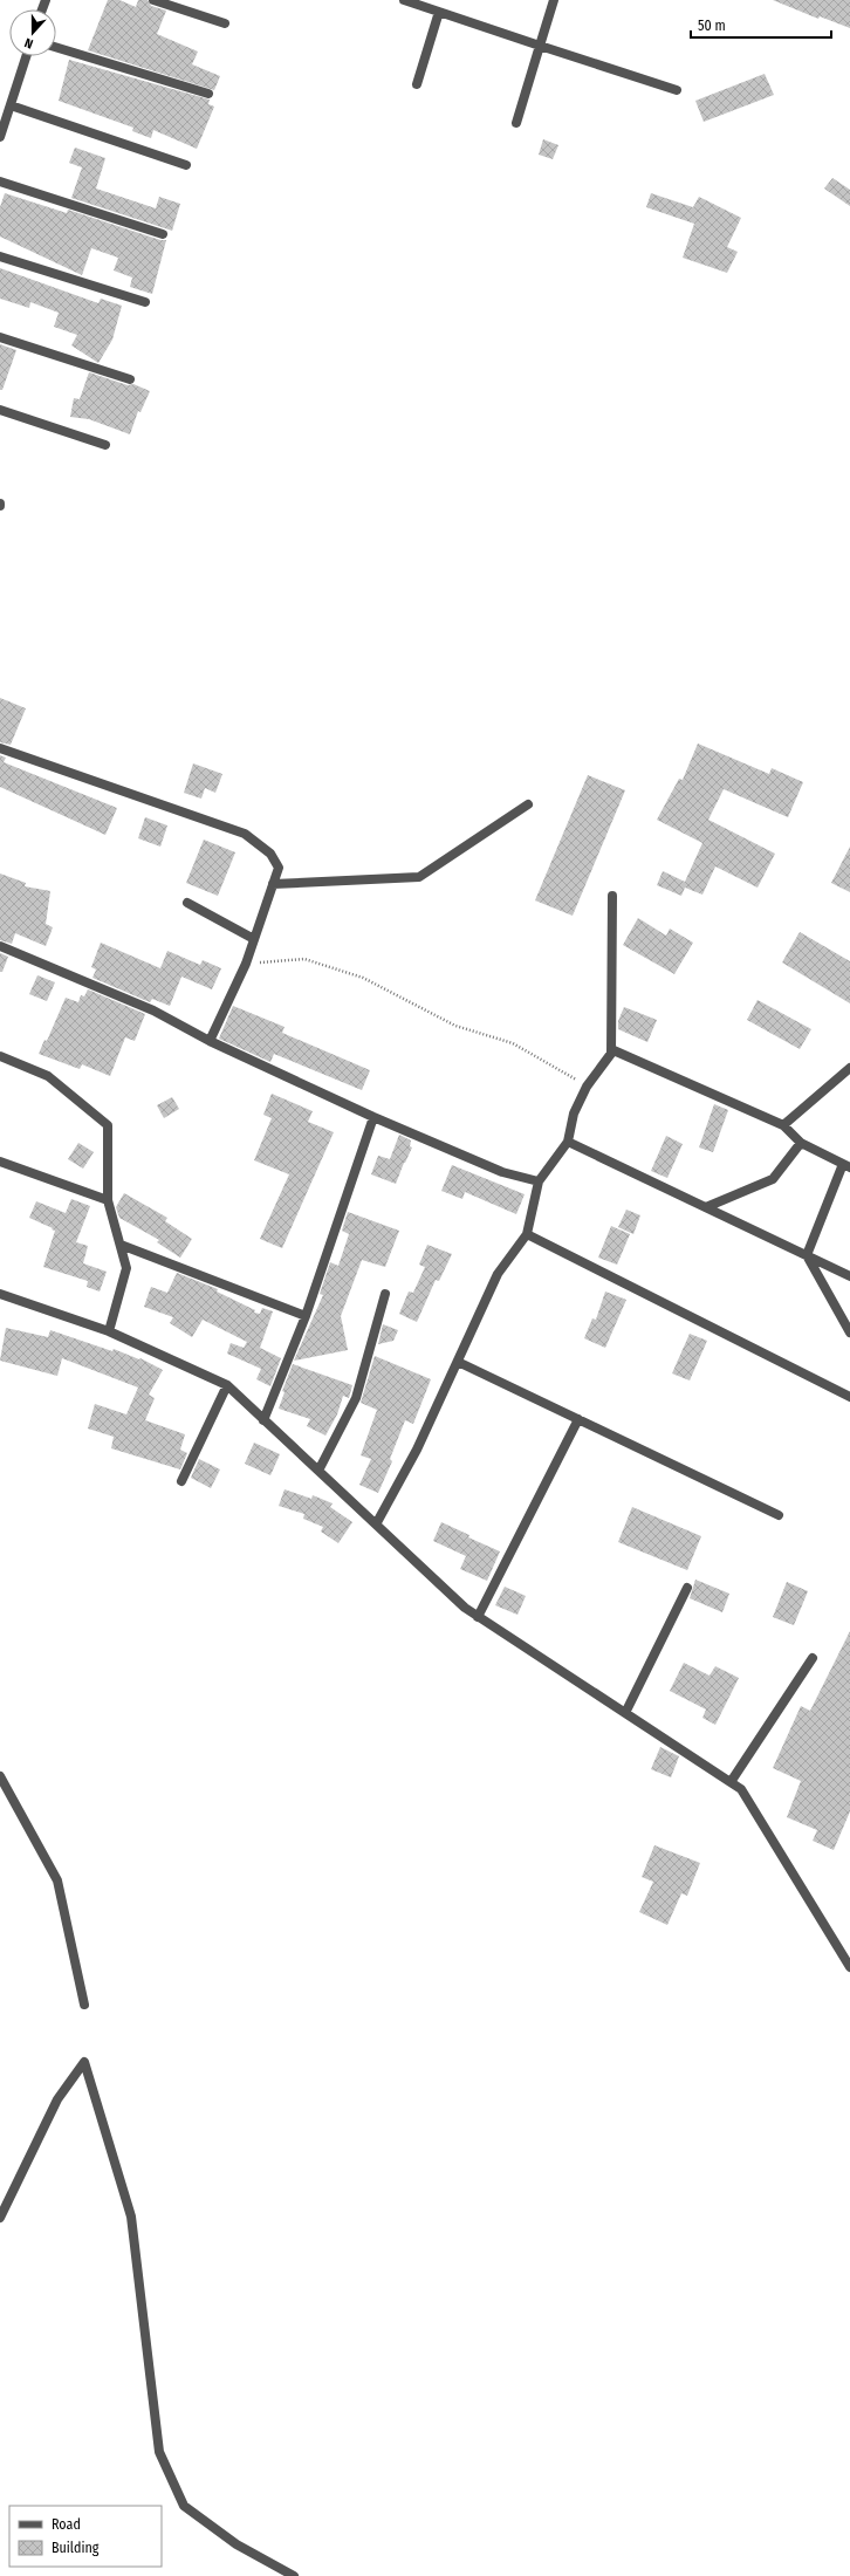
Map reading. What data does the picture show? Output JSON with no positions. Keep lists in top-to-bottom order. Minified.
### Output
{"legend":["Road","Building"],"scale_bar":"50 m","north":"bottom"}
